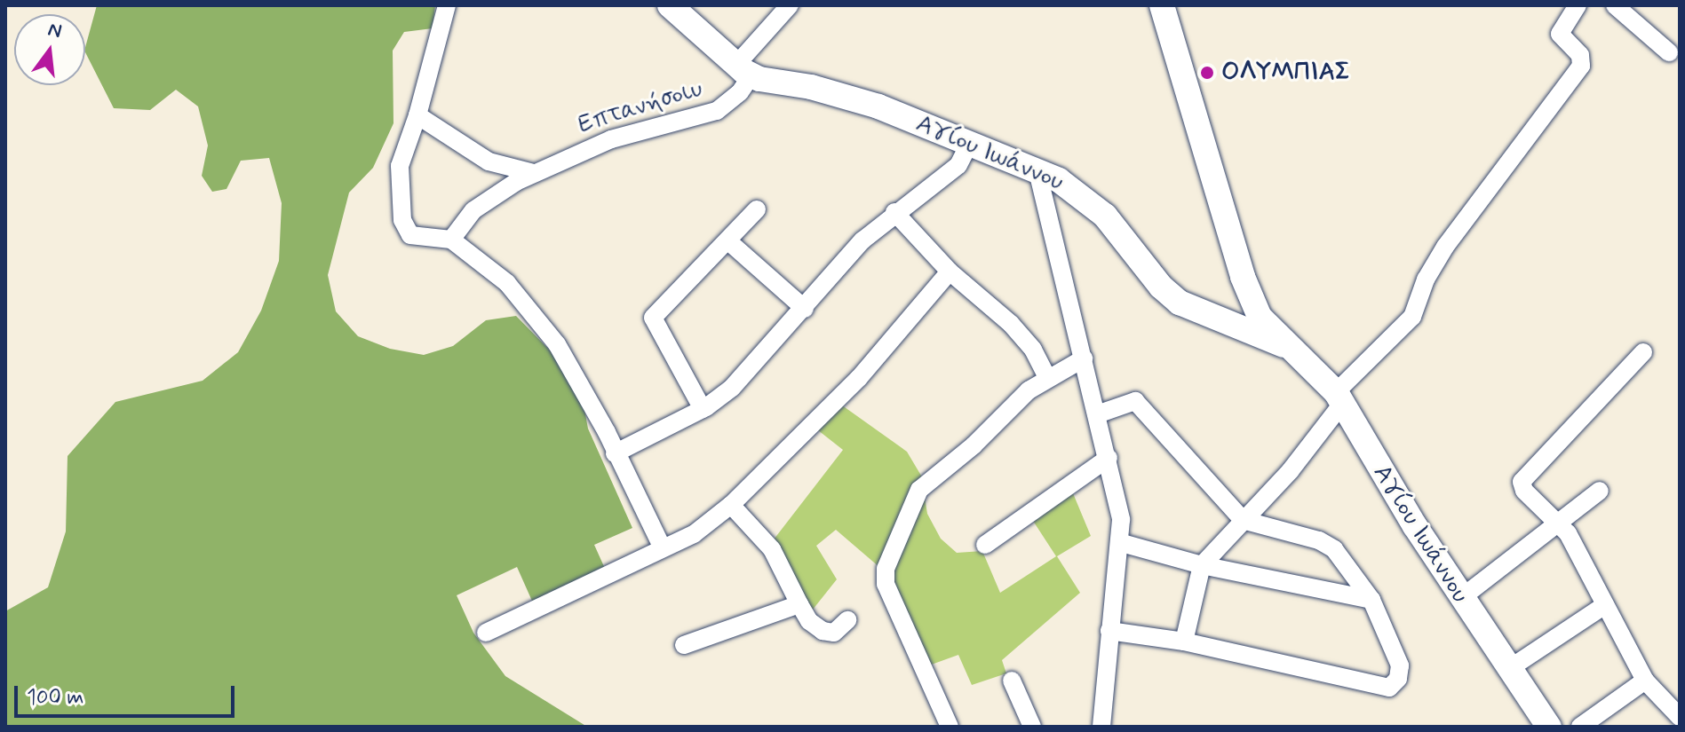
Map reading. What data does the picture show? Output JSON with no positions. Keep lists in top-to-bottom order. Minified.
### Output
{"streets":{"street":["Επτανήσοιυ","Αγίου Ιωάννου"]},"crossings":[["Επτανήσοιυ","Αγίου Ιωάννου"]],"places":["ΟΛΥΜΠΙΑΣ"],"scale_bar":"100 m","north":"top"}
